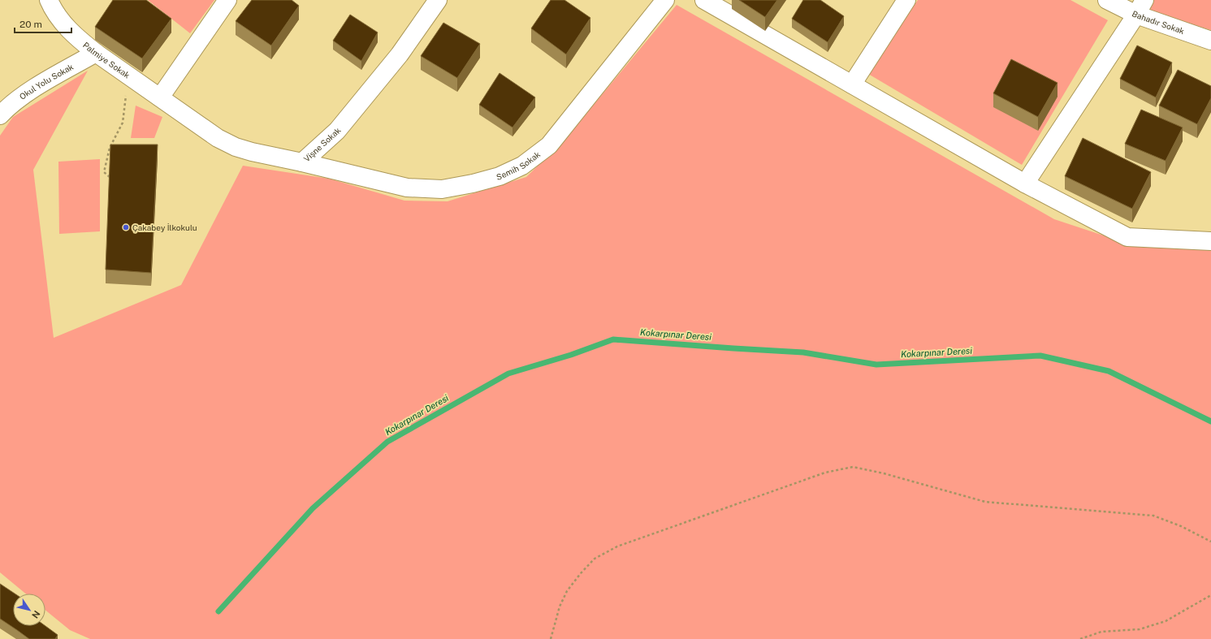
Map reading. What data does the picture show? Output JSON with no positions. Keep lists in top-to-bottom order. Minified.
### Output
{"streets":{"street":["Bahadır Sokak","Palmiye Sokak","Okul Yolu Sokak","Vişne Sokak","Semih Sokak"]},"crossings":[["Palmiye Sokak","Okul Yolu Sokak"],["Palmiye Sokak","Vişne Sokak"],["Vişne Sokak","Semih Sokak"]],"water":["Kokarpınar Deresi"],"places":["Çakabey İlkokulu"],"scale_bar":"20 m","north":"bottom right"}
